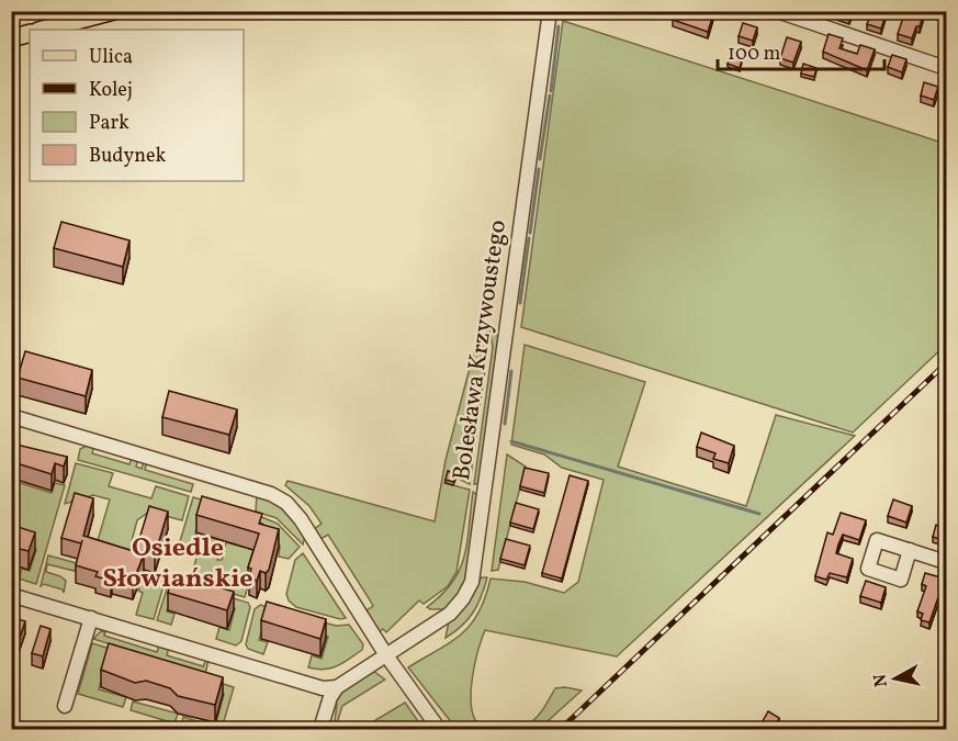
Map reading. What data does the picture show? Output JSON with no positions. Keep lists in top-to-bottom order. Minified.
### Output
{"streets":{"street":["Bolesława Krzywoustego"]},"districts":["Osiedle Słowiańskie"],"legend":["Ulica","Kolej","Park","Budynek"],"scale_bar":"100 m","north":"left"}
